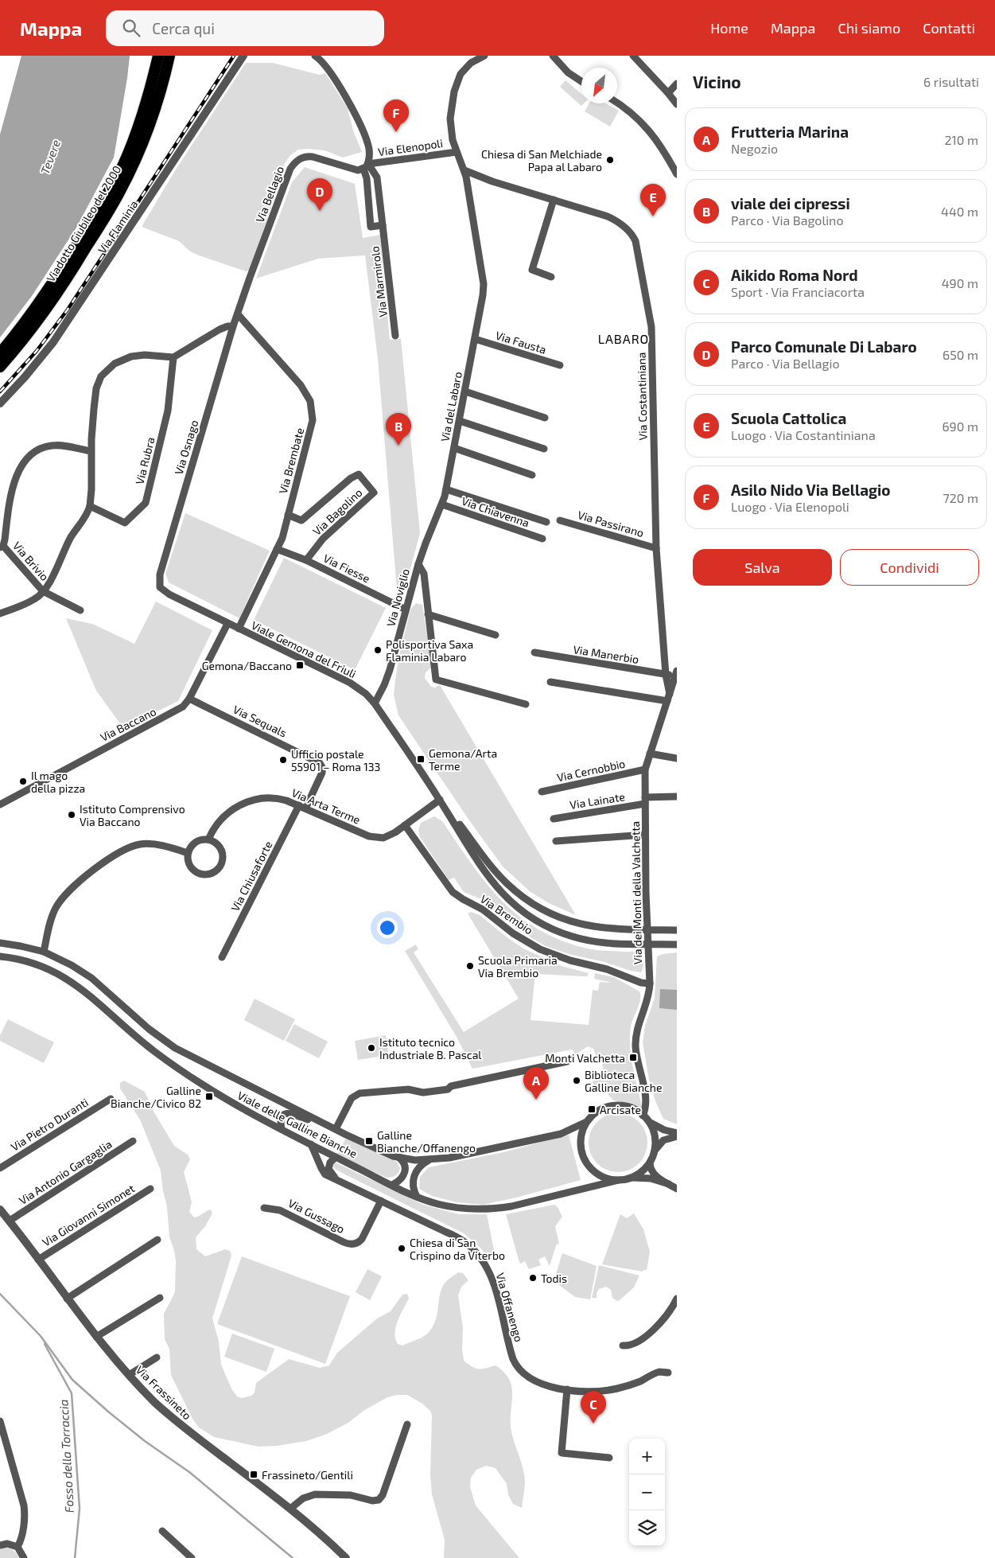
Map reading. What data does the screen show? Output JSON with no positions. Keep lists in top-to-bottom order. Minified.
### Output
{"streets":{"highway":["Viadotto Giubileo del 2000"],"street":["Via Elenopoli","Via Bellagio","Via Flaminia","Via Marmirolo","Via Fausta","Via Costantiniana","Via del Labaro","Via Osnago","Via Rubra","Via Brembate","Via Bagolino","Via Chiavenna","Via Passirano","Via Brivio","Via Fiesse","Via Noviglio","Viale Gemona del Friuli","Via Manerbio","Via Sequals","Via Baccano","Via Cernobbio","Via Lainate","Via Arta Terme","Via Chiusaforte","Via dei Monti della Valchetta","Via Brembio","Via Pietro Duranti","Viale delle Galline Bianche","Via Antonio Gargaglia","Via Giovanni Simonet","Via Gussago","Via Offanengo","Via Frassineto"]},"crossings":[["Via Elenopoli","Via Bellagio"],["Via Elenopoli","Via Marmirolo"],["Via Elenopoli","Via del Labaro"],["Via Bellagio","Via Marmirolo"],["Via Bellagio","Via Osnago"],["Via Bellagio","Via Brembate"],["Via Fausta","Via del Labaro"],["Via Costantiniana","Via del Labaro"],["Via Costantiniana","Via Passirano"],["Via Costantiniana","Via Manerbio"],["Via Costantiniana","Via dei Monti della Valchetta"],["Via del Labaro","Via Chiavenna"],["Via del Labaro","Via Noviglio"],["Via Osnago","Via Brembate"],["Via Osnago","Viale Gemona del Friuli"],["Via Brembate","Via Bagolino"],["Via Brembate","Via Fiesse"],["Via Brembate","Viale Gemona del Friuli"],["Via Bagolino","Via Fiesse"],["Via Fiesse","Via Noviglio"],["Via Noviglio","Viale Gemona del Friuli"],["Viale Gemona del Friuli","Via Baccano"],["Viale Gemona del Friuli","Via Arta Terme"],["Viale Gemona del Friuli","Via dei Monti della Valchetta"],["Via Manerbio","Via dei Monti della Valchetta"],["Via Sequals","Via Baccano"],["Via Sequals","Via Arta Terme"],["Via Sequals","Via Chiusaforte"],["Via Cernobbio","Via dei Monti della Valchetta"],["Via Lainate","Via dei Monti della Valchetta"],["Via Arta Terme","Via Chiusaforte"],["Via Arta Terme","Via Brembio"],["Via dei Monti della Valchetta","Via Brembio"],["Via dei Monti della Valchetta","Viale delle Galline Bianche"],["Viale delle Galline Bianche","Via Offanengo"],["Via Antonio Gargaglia","Via Frassineto"],["Via Giovanni Simonet","Via Frassineto"],["Via Gussago","Via Offanengo"]],"districts":["LABARO"],"water":["Tevere","Fosso della Torraccia"],"places":{"other":["Chiesa di San Melchiade Papa al Labaro","Polisportiva Saxa Flaminia Labaro","Ufficio postale 55901 – Roma 133","Il mago della pizza","Istituto Comprensivo Via Baccano","Scuola Primaria Via Brembio","Istituto tecnico Industriale B. Pascal","Biblioteca Galline Bianche","Chiesa di San Crispino da Viterbo","Todis"],"transit":["Gemona/Baccano","Gemona/Arta Terme","Monti Valchetta","Galline Bianche/Civico 82","Arcisate","Galline Bianche/Offanengo","Frassineto/Gentili"]},"north":"bottom left","page":{"header":"Mappa","search":"Cerca qui","nav":["Home","Mappa","Chi siamo","Contatti"],"heading":["Vicino","6 risultati"],"pins":["F","D","E","B","A","C"],"list":[{"mark":"A","name":"Frutteria Marina","note":"Negozio","value":"210 m"},{"mark":"B","name":"viale dei cipressi","note":"Parco · Via Bagolino","value":"440 m"},{"mark":"C","name":"Aikido Roma Nord","note":"Sport · Via Franciacorta","value":"490 m"},{"mark":"D","name":"Parco Comunale Di Labaro","note":"Parco · Via Bellagio","value":"650 m"},{"mark":"E","name":"Scuola Cattolica","note":"Luogo · Via Costantiniana","value":"690 m"},{"mark":"F","name":"Asilo Nido Via Bellagio","note":"Luogo · Via Elenopoli","value":"720 m"}],"buttons":["Salva","Condividi"],"map_buttons":["+","−"]}}
